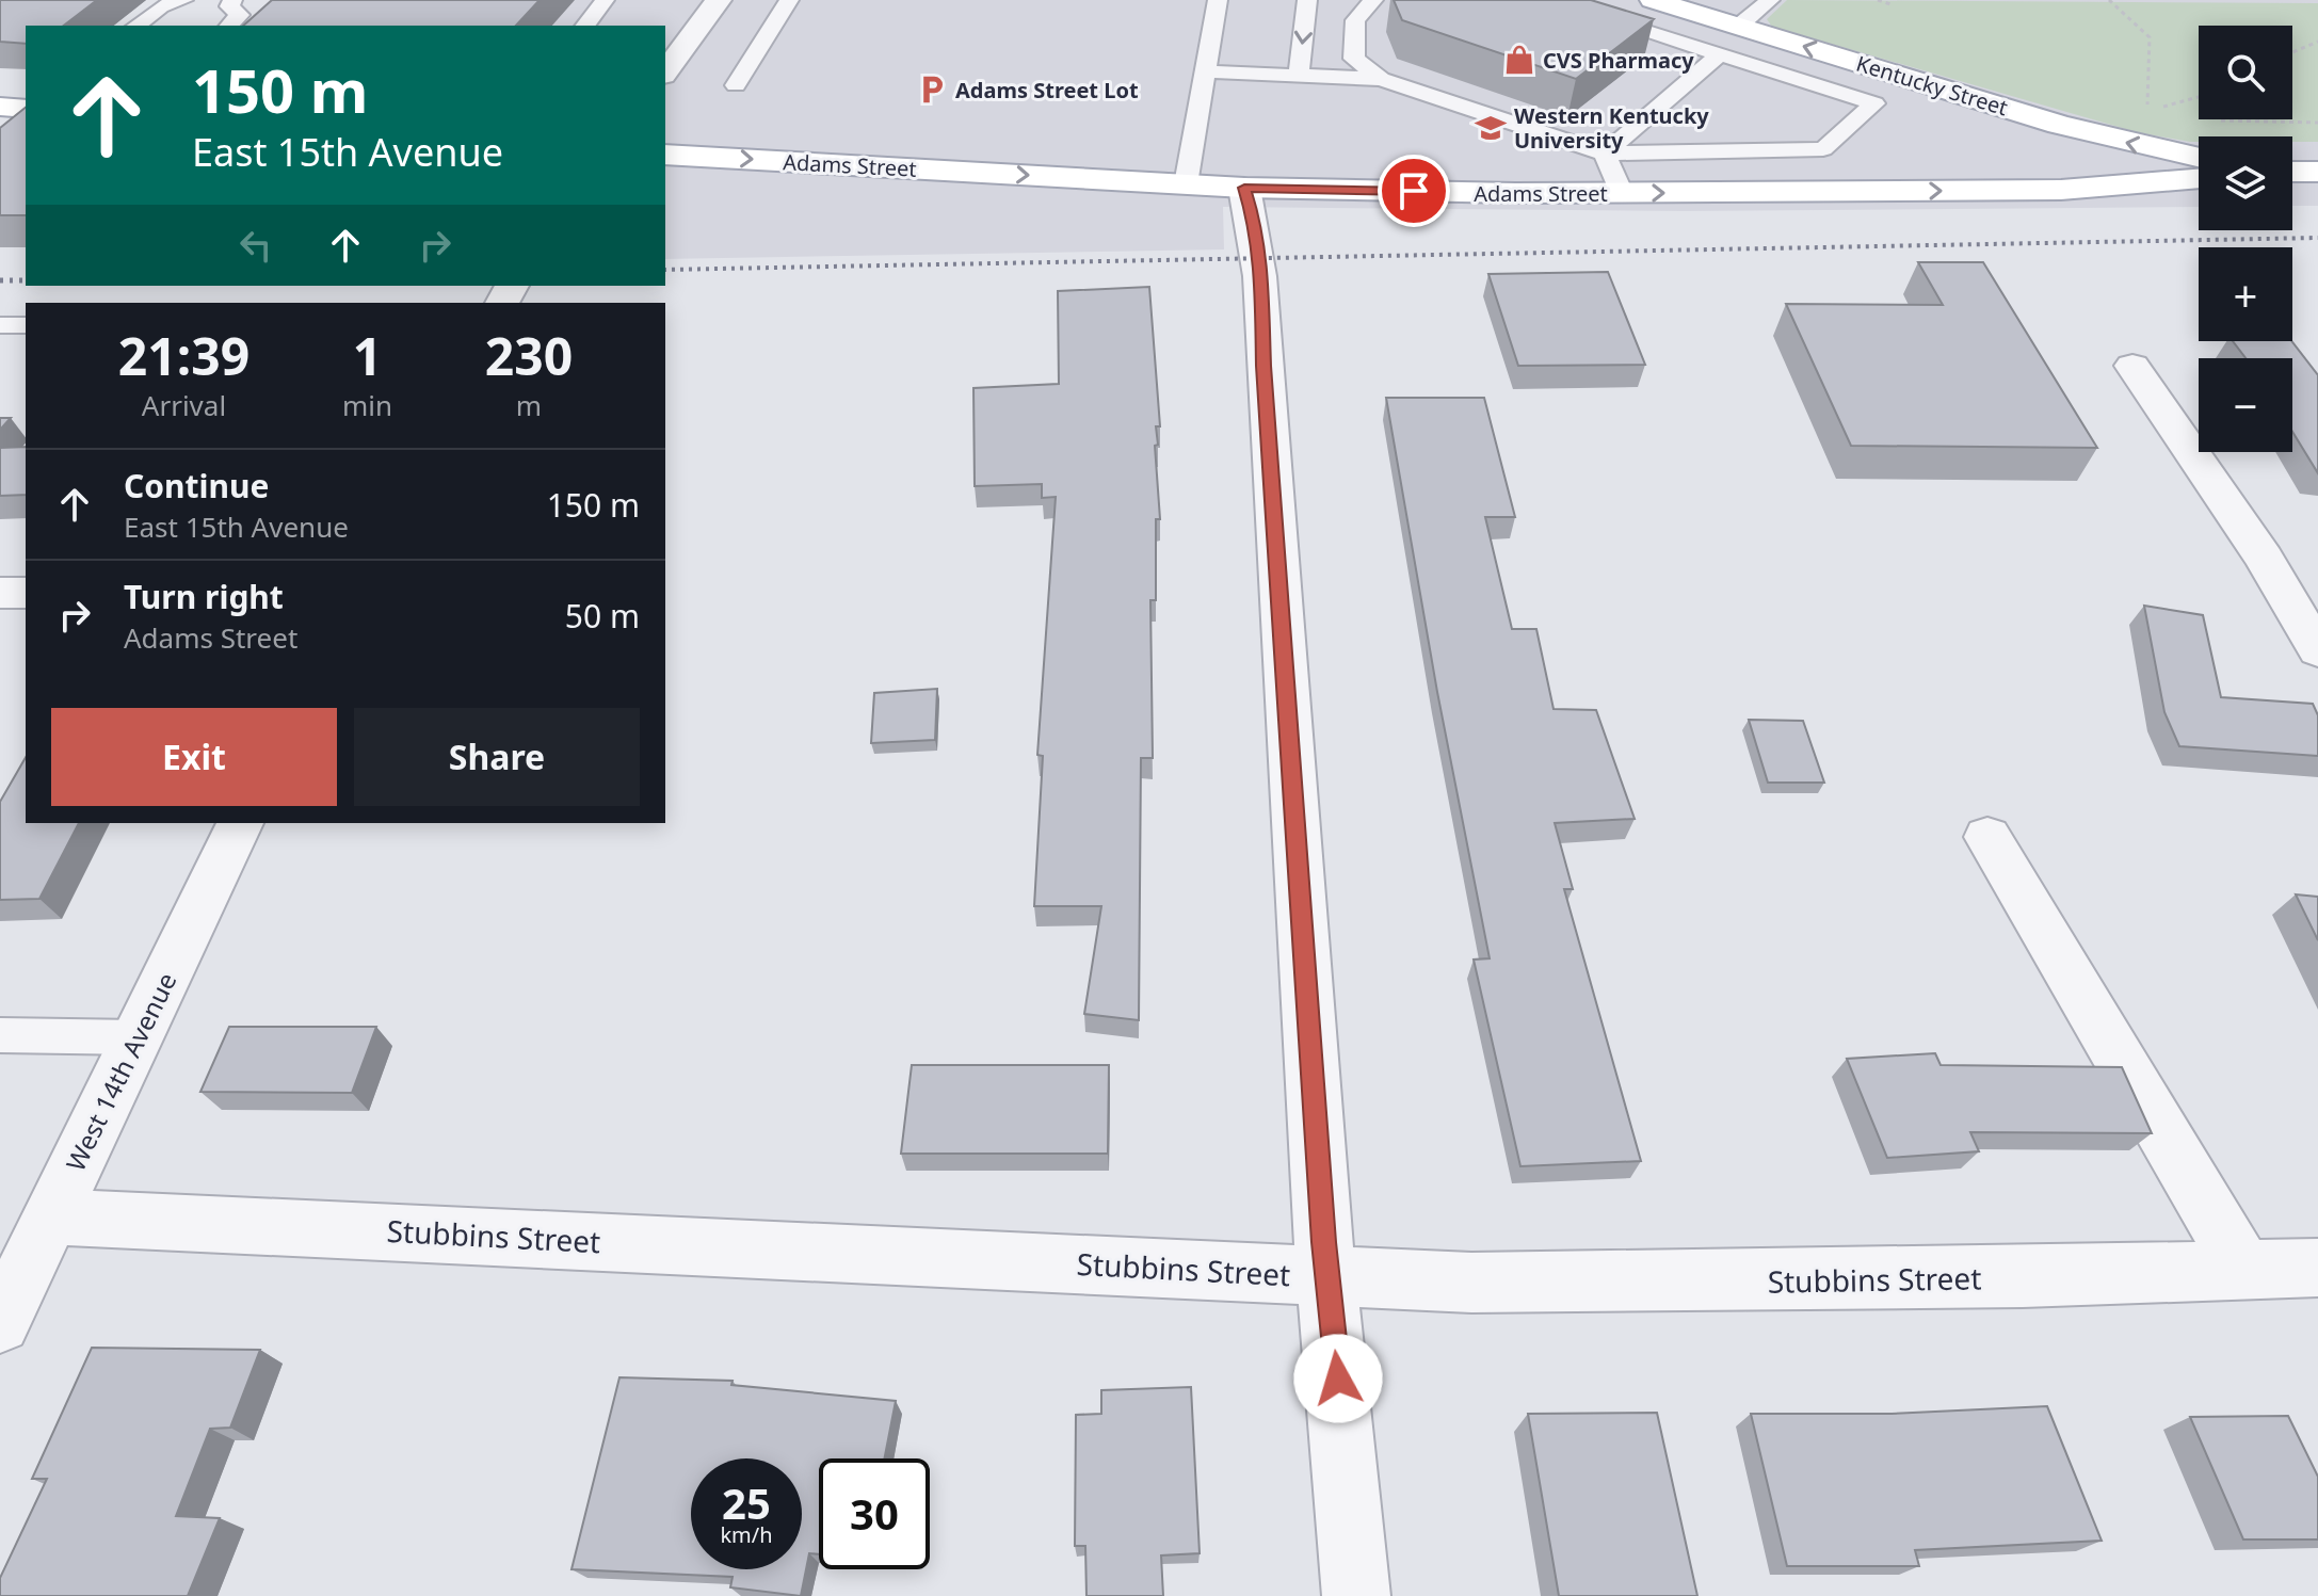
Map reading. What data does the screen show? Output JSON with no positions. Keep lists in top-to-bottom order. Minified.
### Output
{"streets":{"main road":["Kentucky Street","Adams Street"],"street":["West 14th Avenue","Stubbins Street"]},"crossings":[["West 14th Avenue","Stubbins Street"]],"one_way":["Kentucky Street","Adams Street"],"places":{"shop":["CVS Pharmacy"],"parking":["Adams Street Lot"],"school or university":["Western Kentucky University"]},"page":{"map_buttons":["+","−"],"turn":["150 m","East 15th Avenue"],"eta":["21:39","Arrival","1","min","230","m"],"list":[{"name":"Continue","note":"East 15th Avenue","value":"150 m"},{"name":"Turn right","note":"Adams Street","value":"50 m"}],"buttons":["Exit","Share"],"speed":"25 km/h","limit":"30"}}
